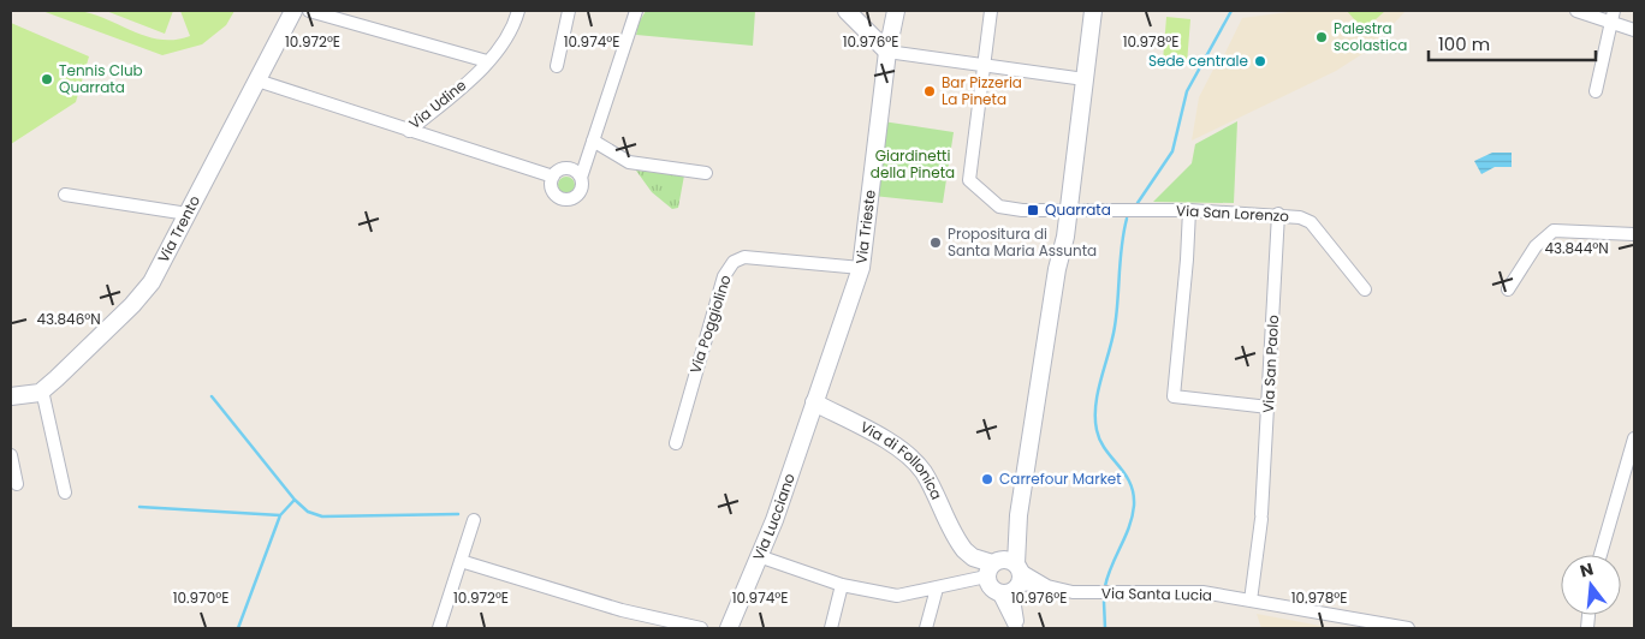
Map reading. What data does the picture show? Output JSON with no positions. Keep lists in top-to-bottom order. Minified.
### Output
{"streets":{"street":["Via Udine","Via San Lorenzo","Via Trieste","Via Trento","Via Poggiolino","Via San Paolo","Via di Follonica","Via Lucciano","Via Santa Lucia"]},"crossings":[["Via Udine","Via Trento"],["Via San Lorenzo","Via San Paolo"],["Via Trieste","Via Poggiolino"],["Via Trieste","Via di Follonica"],["Via Trieste","Via Lucciano"],["Via San Paolo","Via Santa Lucia"],["Via di Follonica","Via Lucciano"],["Via di Follonica","Via Santa Lucia"],["Via Lucciano","Via Santa Lucia"]],"parks":["Giardinetti della Pineta"],"places":{"other":["Palestra scolastica","Sede centrale","Tennis Club Quarrata","Bar Pizzeria La Pineta","Propositura di Santa Maria Assunta","Carrefour Market"],"transit":["Quarrata"]},"scale_bar":"100 m","north":"top","coordinates":["10.972°E","10.974°E","10.976°E","10.978°E","43.844°N","43.846°N","10.970°E"]}
